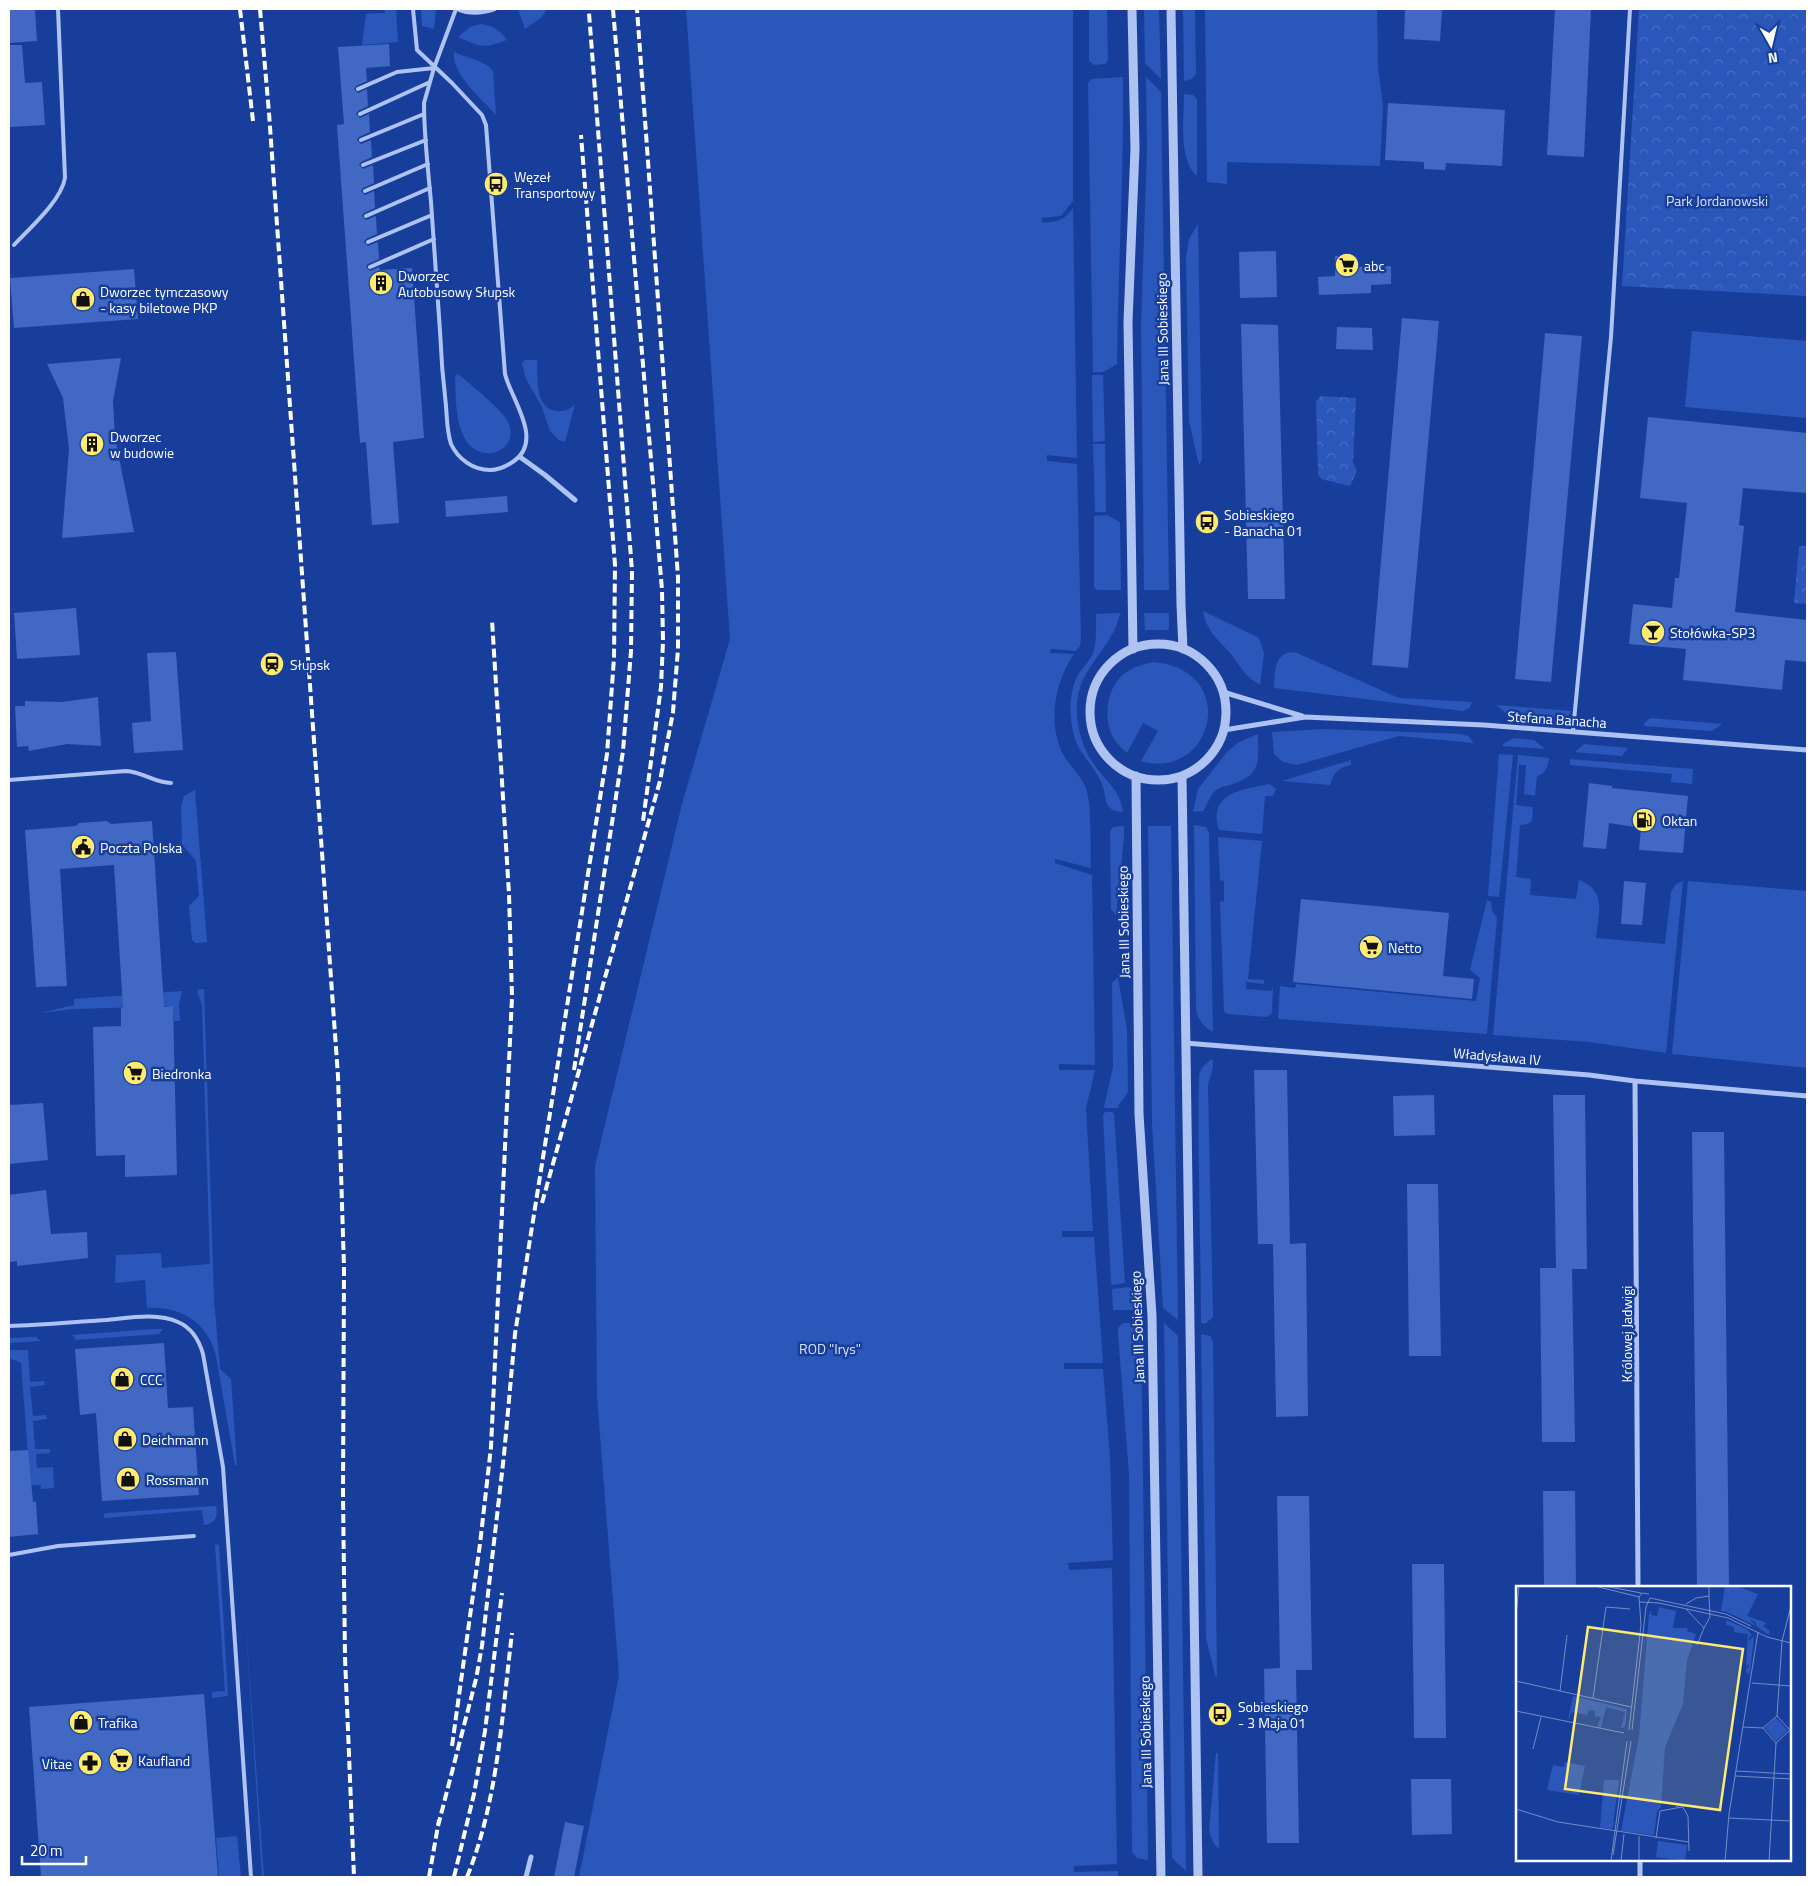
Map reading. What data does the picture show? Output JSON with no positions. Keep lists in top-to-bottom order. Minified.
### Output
{"streets":{"street":["Jana III Sobieskiego","Stefana Banacha","Władysława IV","Królowej Jadwigi"]},"crossings":[["Jana III Sobieskiego","Stefana Banacha"],["Władysława IV","Królowej Jadwigi"]],"parks":["Park Jordanowski","ROD \"Irys\""],"places":{"bus stop":["Węzeł Transportowy","Sobieskiego - Banacha 01","Sobieskiego - 3 Maja 01"],"supermarket":["abc","Netto","Biedronka","Kaufland"],"building":["Dworzec Autobusowy Słupsk","Dworzec w budowie"],"shop":["Dworzec tymczasowy - kasy biletowe PKP","CCC","Deichmann","Rossmann","Trafika"],"bar":["Stołówka-SP3"],"station":["Słupsk"],"fuel station":["Oktan"],"public building":["Poczta Polska"],"pharmacy":["Vitae"]},"scale_bar":"20 m","north":"bottom"}
